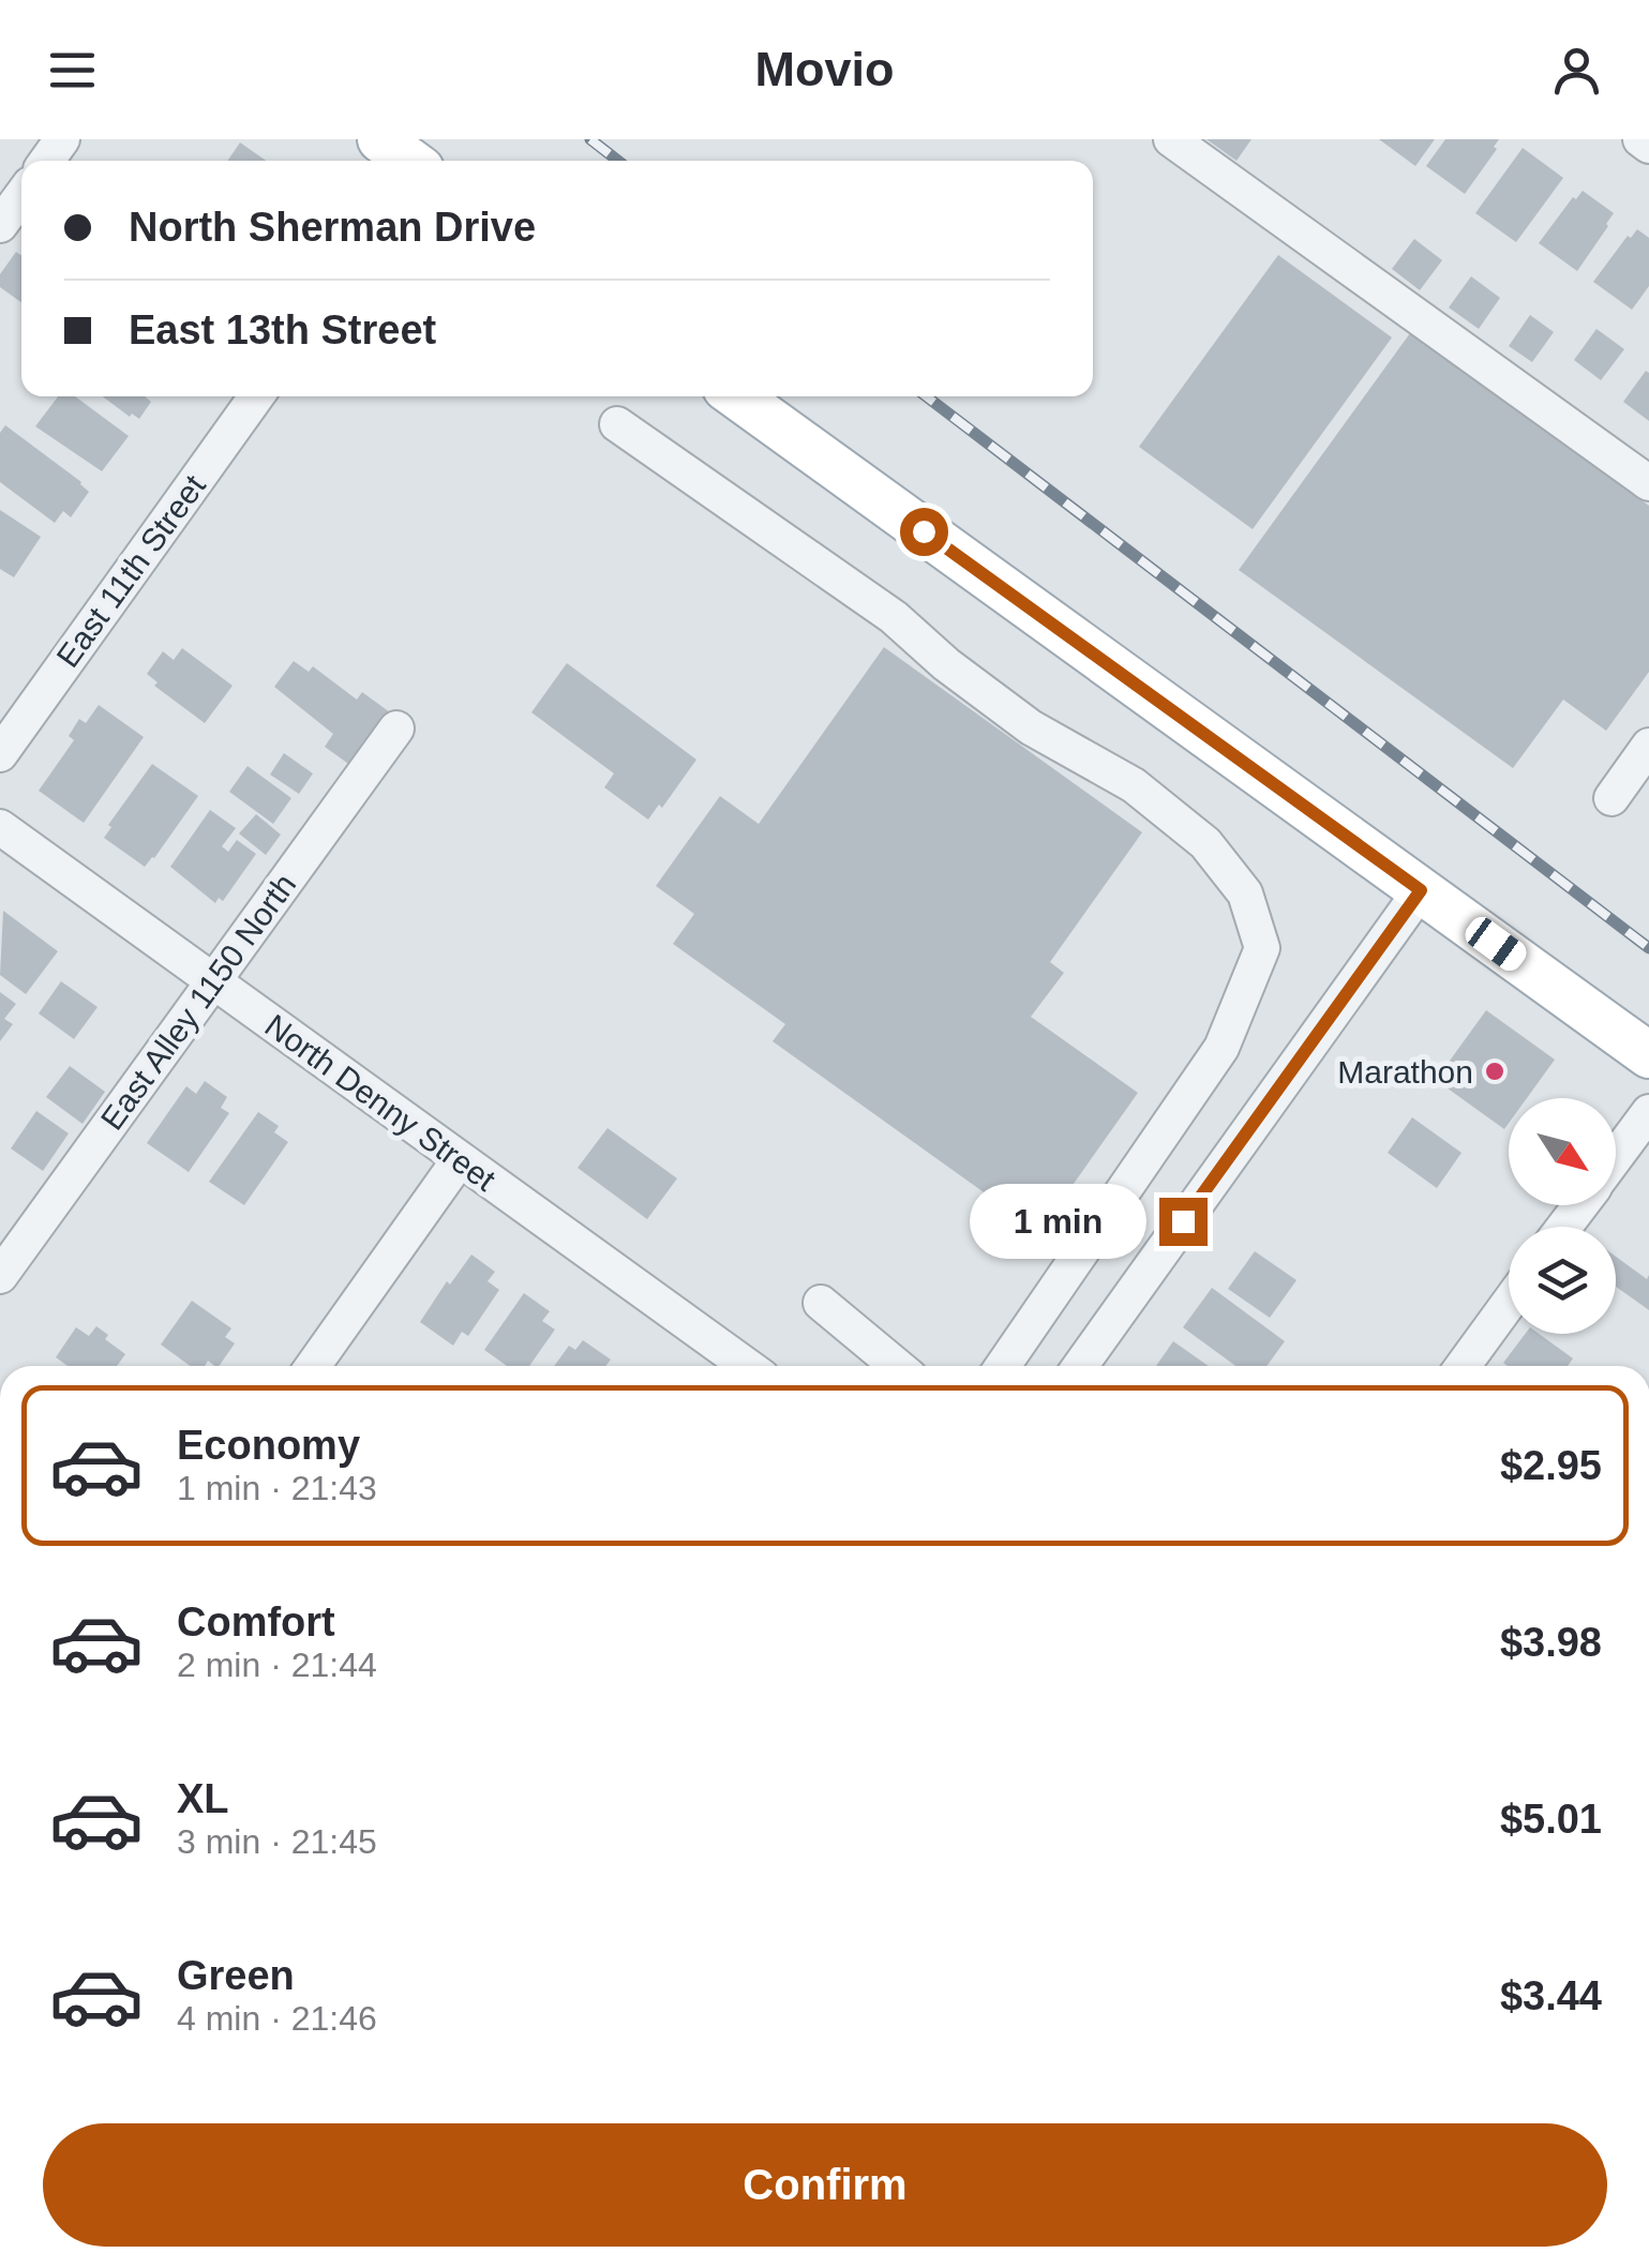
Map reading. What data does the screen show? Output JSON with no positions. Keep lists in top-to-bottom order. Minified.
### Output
{"streets":{"street":["East 11th Street","East Alley 1150 North","North Denny Street"]},"crossings":[["East Alley 1150 North","North Denny Street"]],"places":["Marathon"],"north":"bottom right","page":{"header":"Movio","banner":["North Sherman Drive","East 13th Street"],"bubble":"1 min","list":[{"name":"Economy","note":"1 min · 21:43","value":"$2.95"},{"name":"Comfort","note":"2 min · 21:44","value":"$3.98"},{"name":"XL","note":"3 min · 21:45","value":"$5.01"},{"name":"Green","note":"4 min · 21:46","value":"$3.44"}],"buttons":"Confirm"}}
